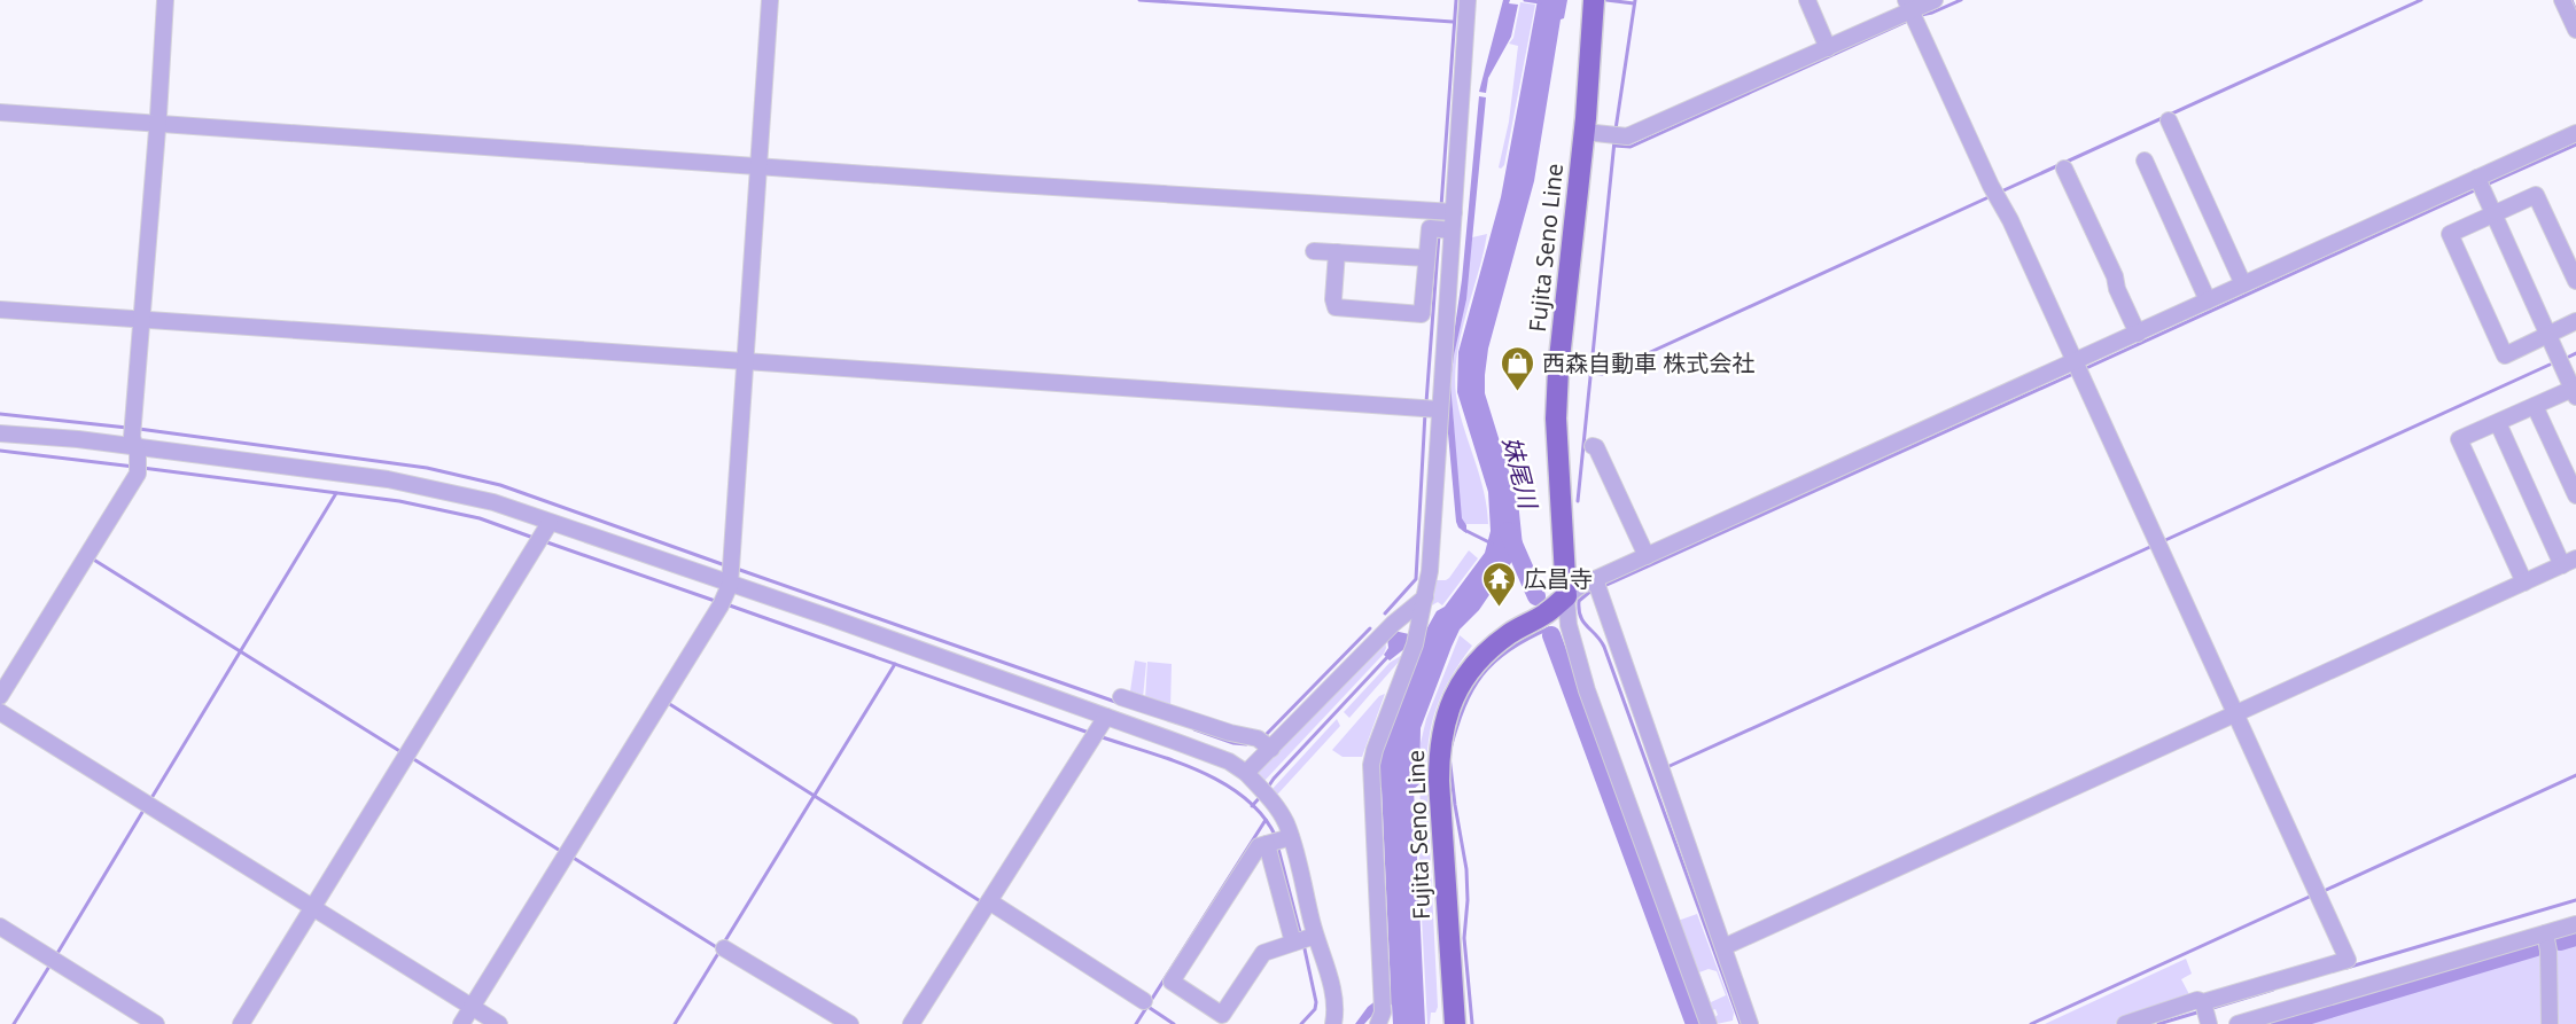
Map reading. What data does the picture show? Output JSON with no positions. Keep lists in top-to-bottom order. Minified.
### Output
{"streets":{"main road":["Fujita Seno Line"]},"water":["妹尾川"],"places":{"shop":["西森自動車 株式会社"],"temple":["広昌寺"]}}
